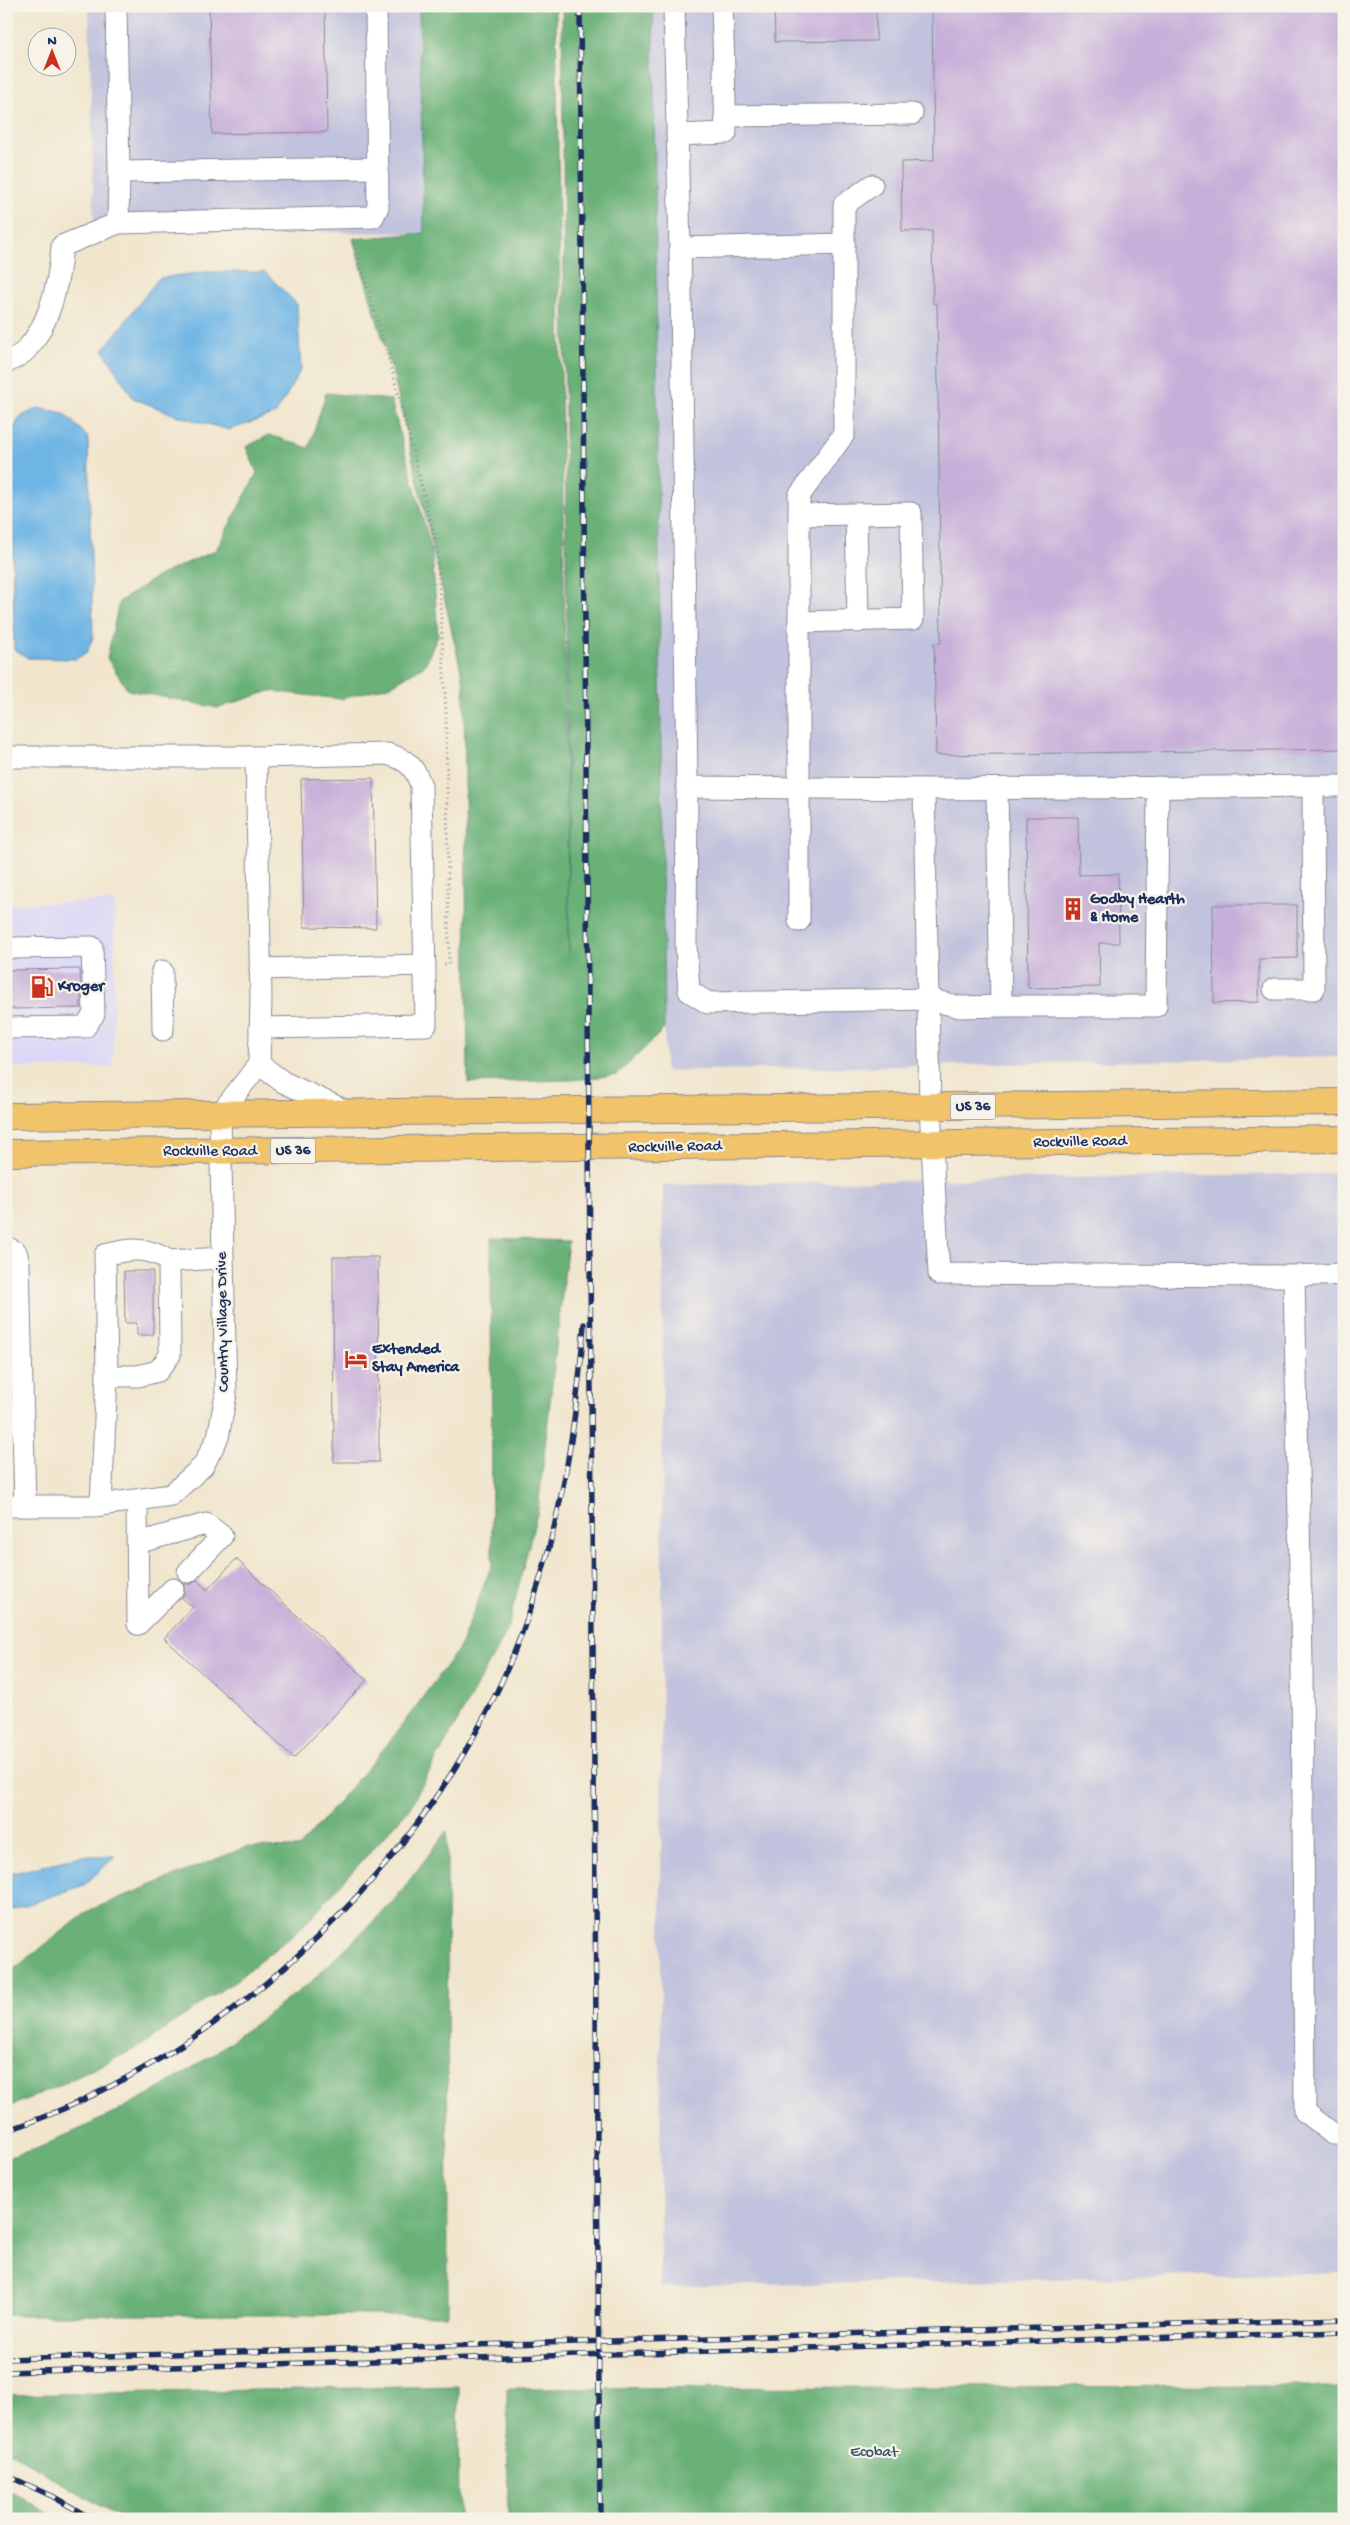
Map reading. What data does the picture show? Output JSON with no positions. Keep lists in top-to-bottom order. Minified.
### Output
{"streets":{"main road":["US 36","Rockville Road"],"street":["Country Village Drive"]},"crossings":[["US 36","Country Village Drive"],["Rockville Road","Country Village Drive"]],"parks":["Ecobat"],"places":{"building":["Godby Hearth & Home"],"fuel station":["Kroger"],"hotel":["Extended Stay America"]},"north":"top"}
